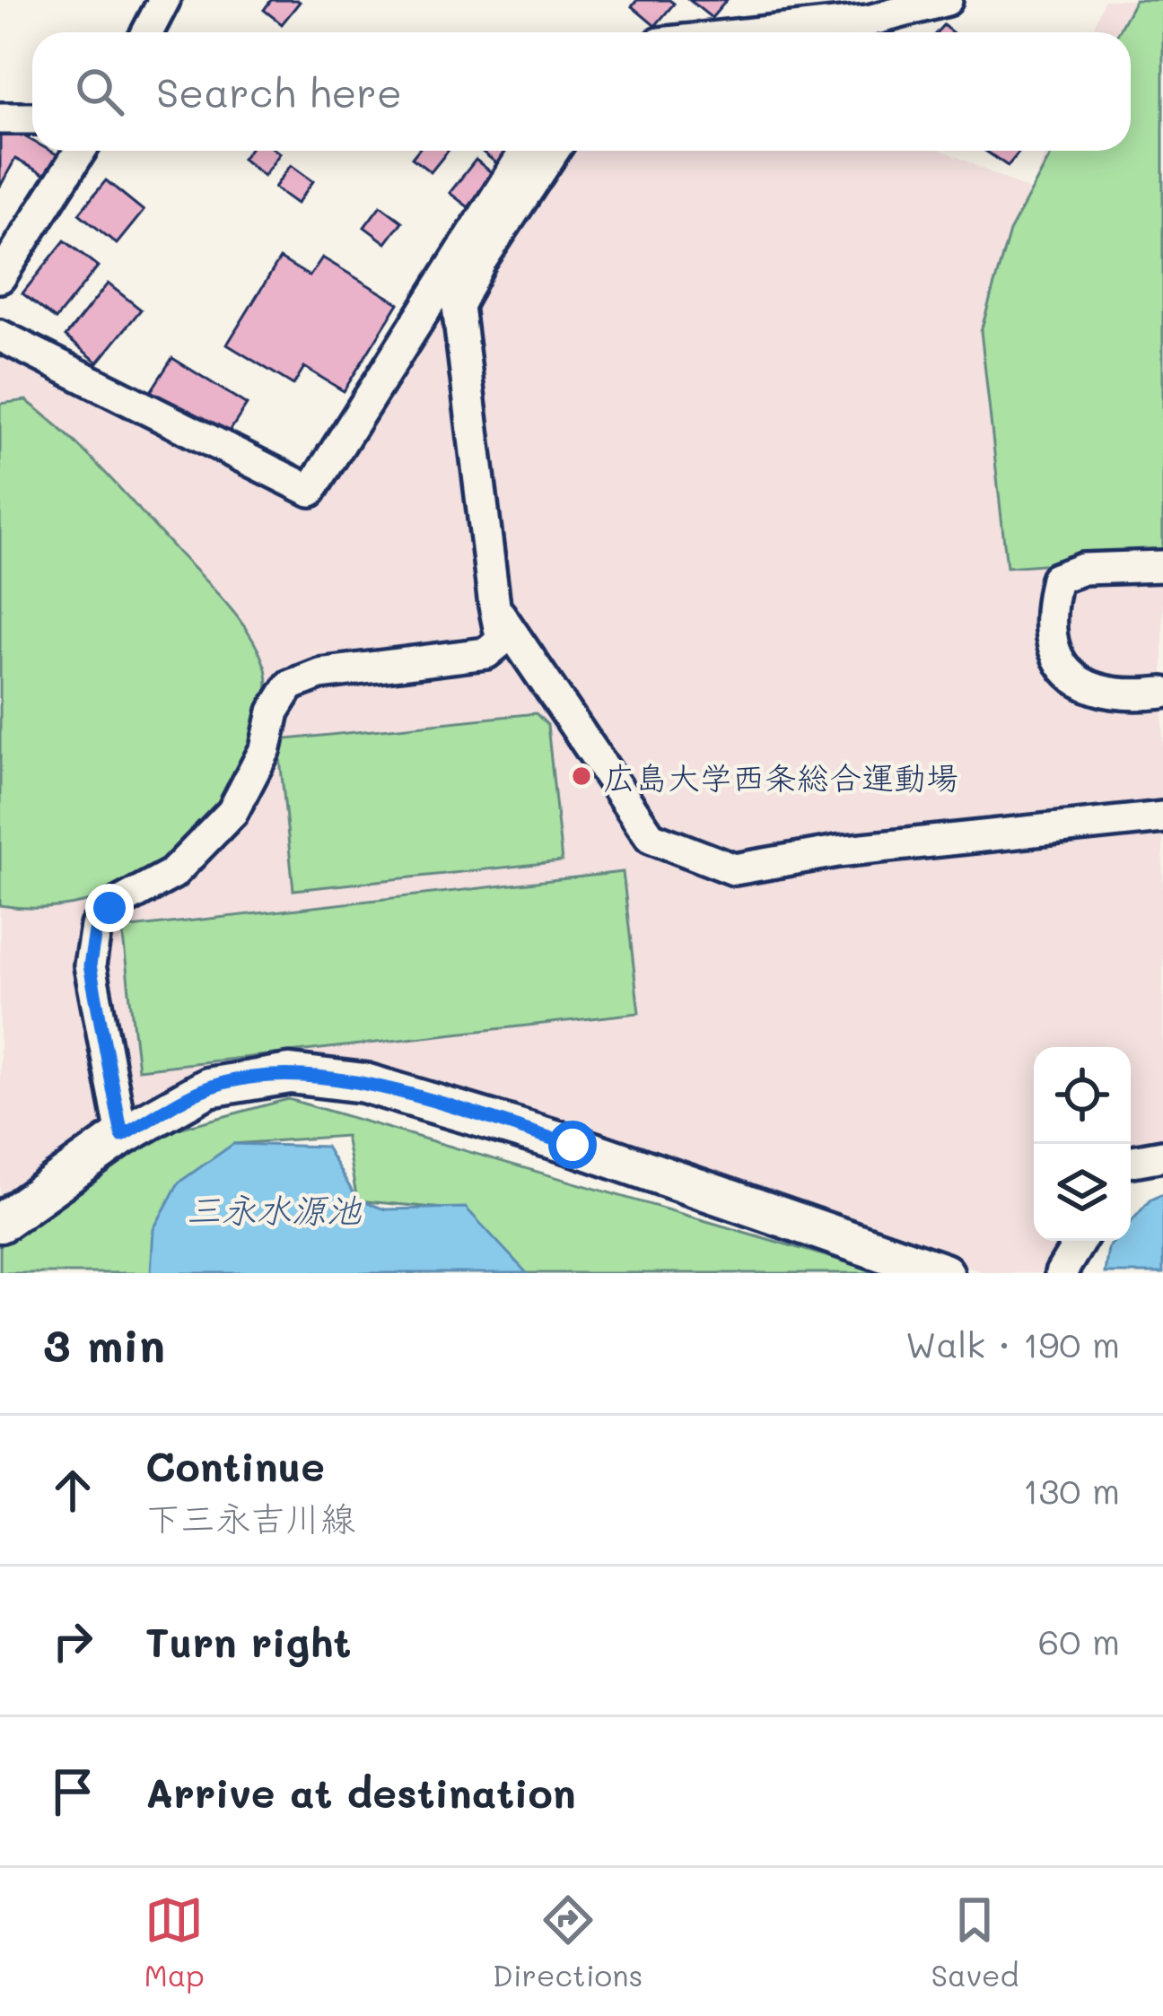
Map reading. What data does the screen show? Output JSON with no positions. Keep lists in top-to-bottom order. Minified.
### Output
{"water":["三永水源池"],"places":["広島大学西条総合運動場"],"page":{"search":"Search here","heading":["3 min","Walk · 190 m"],"list":[["Continue","下三永吉川線","130 m"],["Turn right","60 m"],"Arrive at destination"],"nav":["Map","Directions","Saved"]}}
